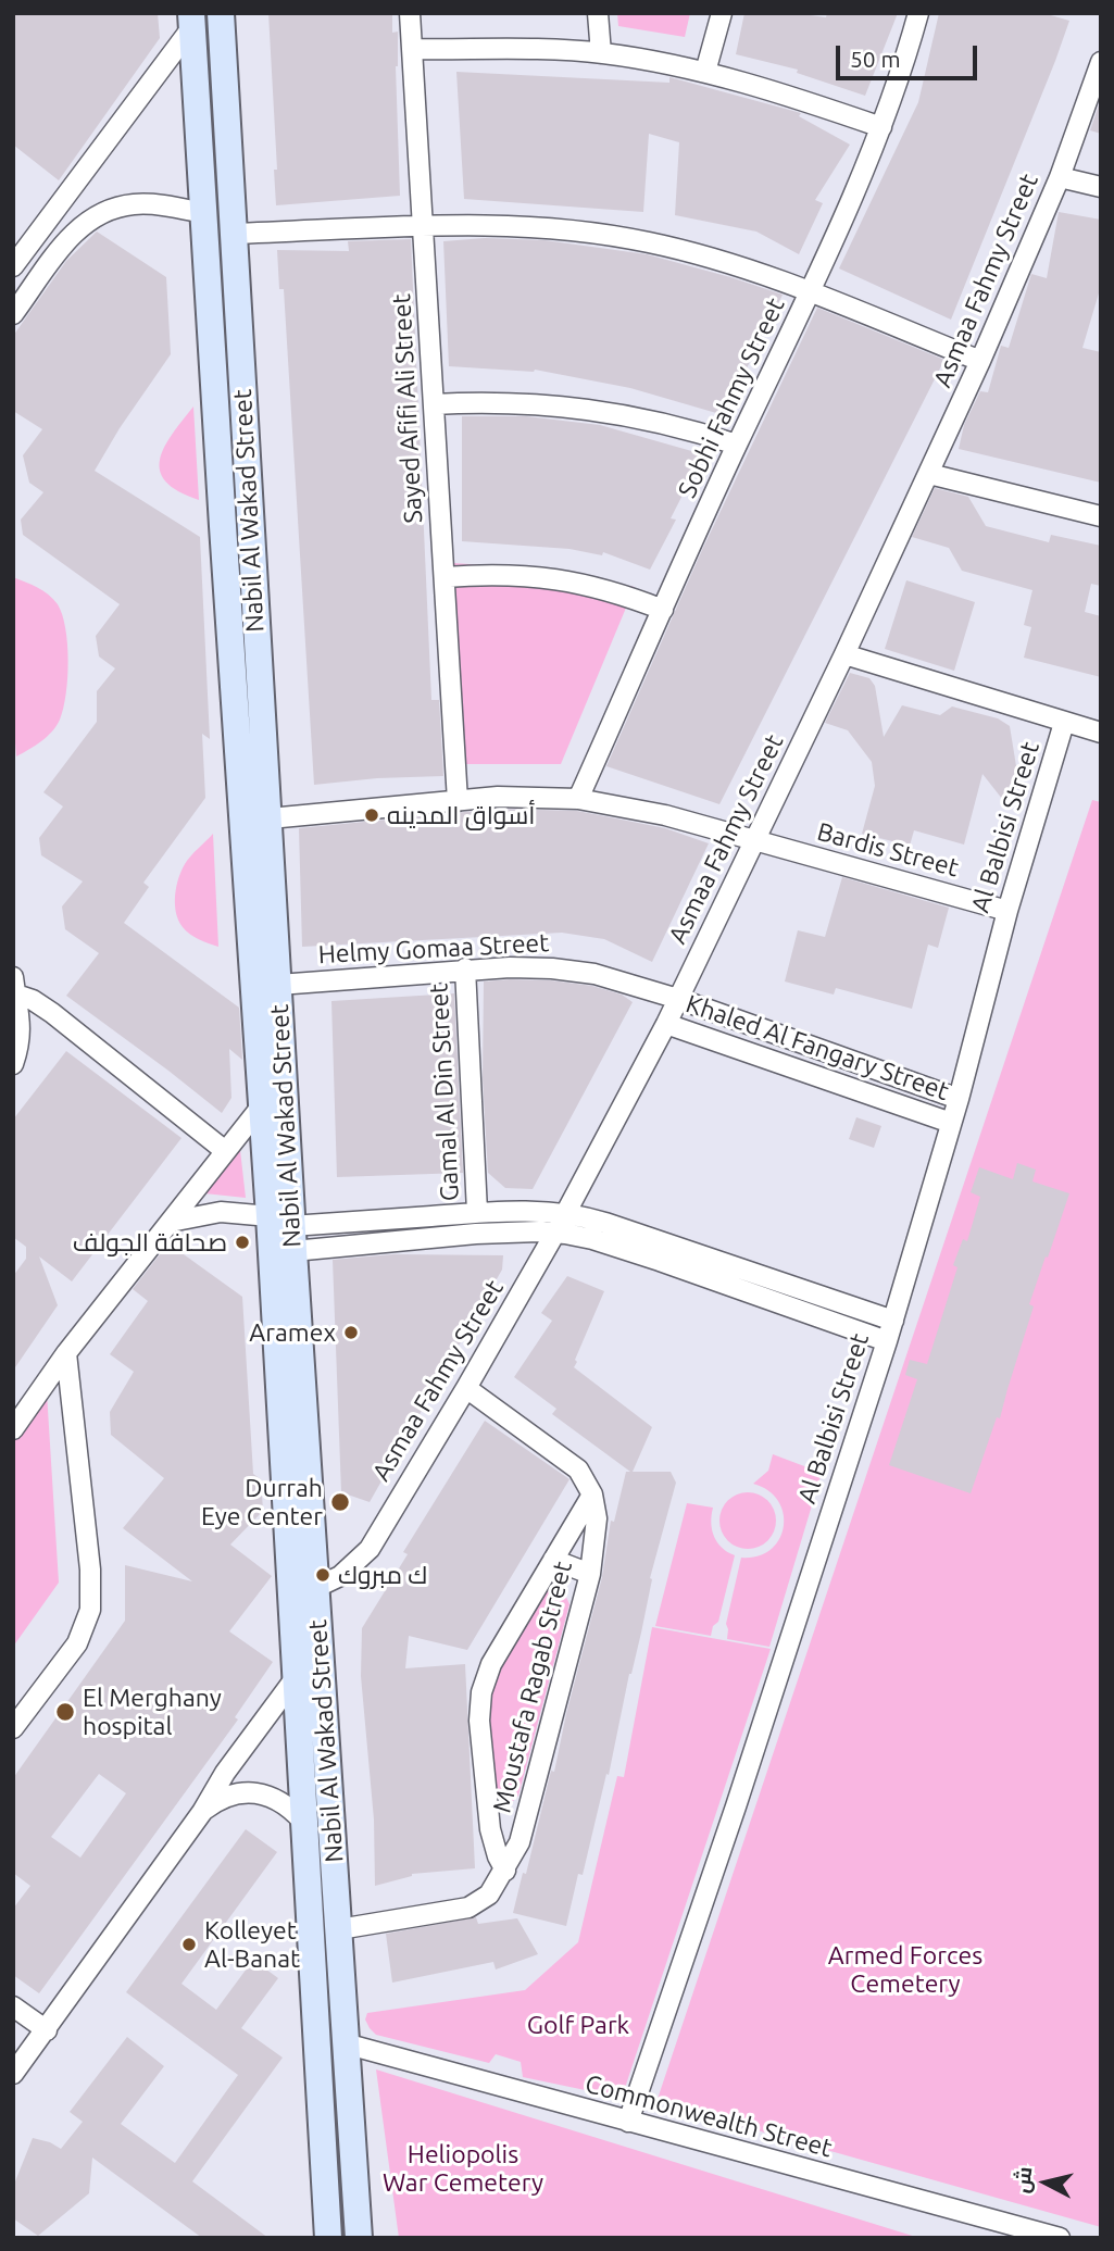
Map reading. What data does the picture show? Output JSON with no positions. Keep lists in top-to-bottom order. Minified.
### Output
{"streets":{"street":["Asmaa Fahmy Street","Sobhi Fahmy Street","Sayed Afifi Ali Street","Nabil Al Wakad Street","Al Balbisi Street","Bardis Street","Helmy Gomaa Street","Khaled Al Fangary Street","Gamal Al Din Street","Moustafa Ragab Street","Commonwealth Street"]},"crossings":[["Asmaa Fahmy Street","Nabil Al Wakad Street"],["Asmaa Fahmy Street","Bardis Street"],["Asmaa Fahmy Street","Helmy Gomaa Street"],["Asmaa Fahmy Street","Khaled Al Fangary Street"],["Sobhi Fahmy Street","Bardis Street"],["Sayed Afifi Ali Street","Bardis Street"],["Nabil Al Wakad Street","Bardis Street"],["Nabil Al Wakad Street","Helmy Gomaa Street"],["Nabil Al Wakad Street","Moustafa Ragab Street"],["Nabil Al Wakad Street","Commonwealth Street"],["Al Balbisi Street","Bardis Street"],["Al Balbisi Street","Khaled Al Fangary Street"],["Al Balbisi Street","Commonwealth Street"],["Helmy Gomaa Street","Khaled Al Fangary Street"],["Helmy Gomaa Street","Gamal Al Din Street"]],"parks":["Armed Forces Cemetery","Golf Park","Heliopolis War Cemetery"],"places":["أسواق المدينه","صحافة الجولف","Aramex","Durrah Eye Center","ك مبروك","El Merghany hospital","Kolleyet Al-Banat"],"scale_bar":"50 m","north":"left"}
